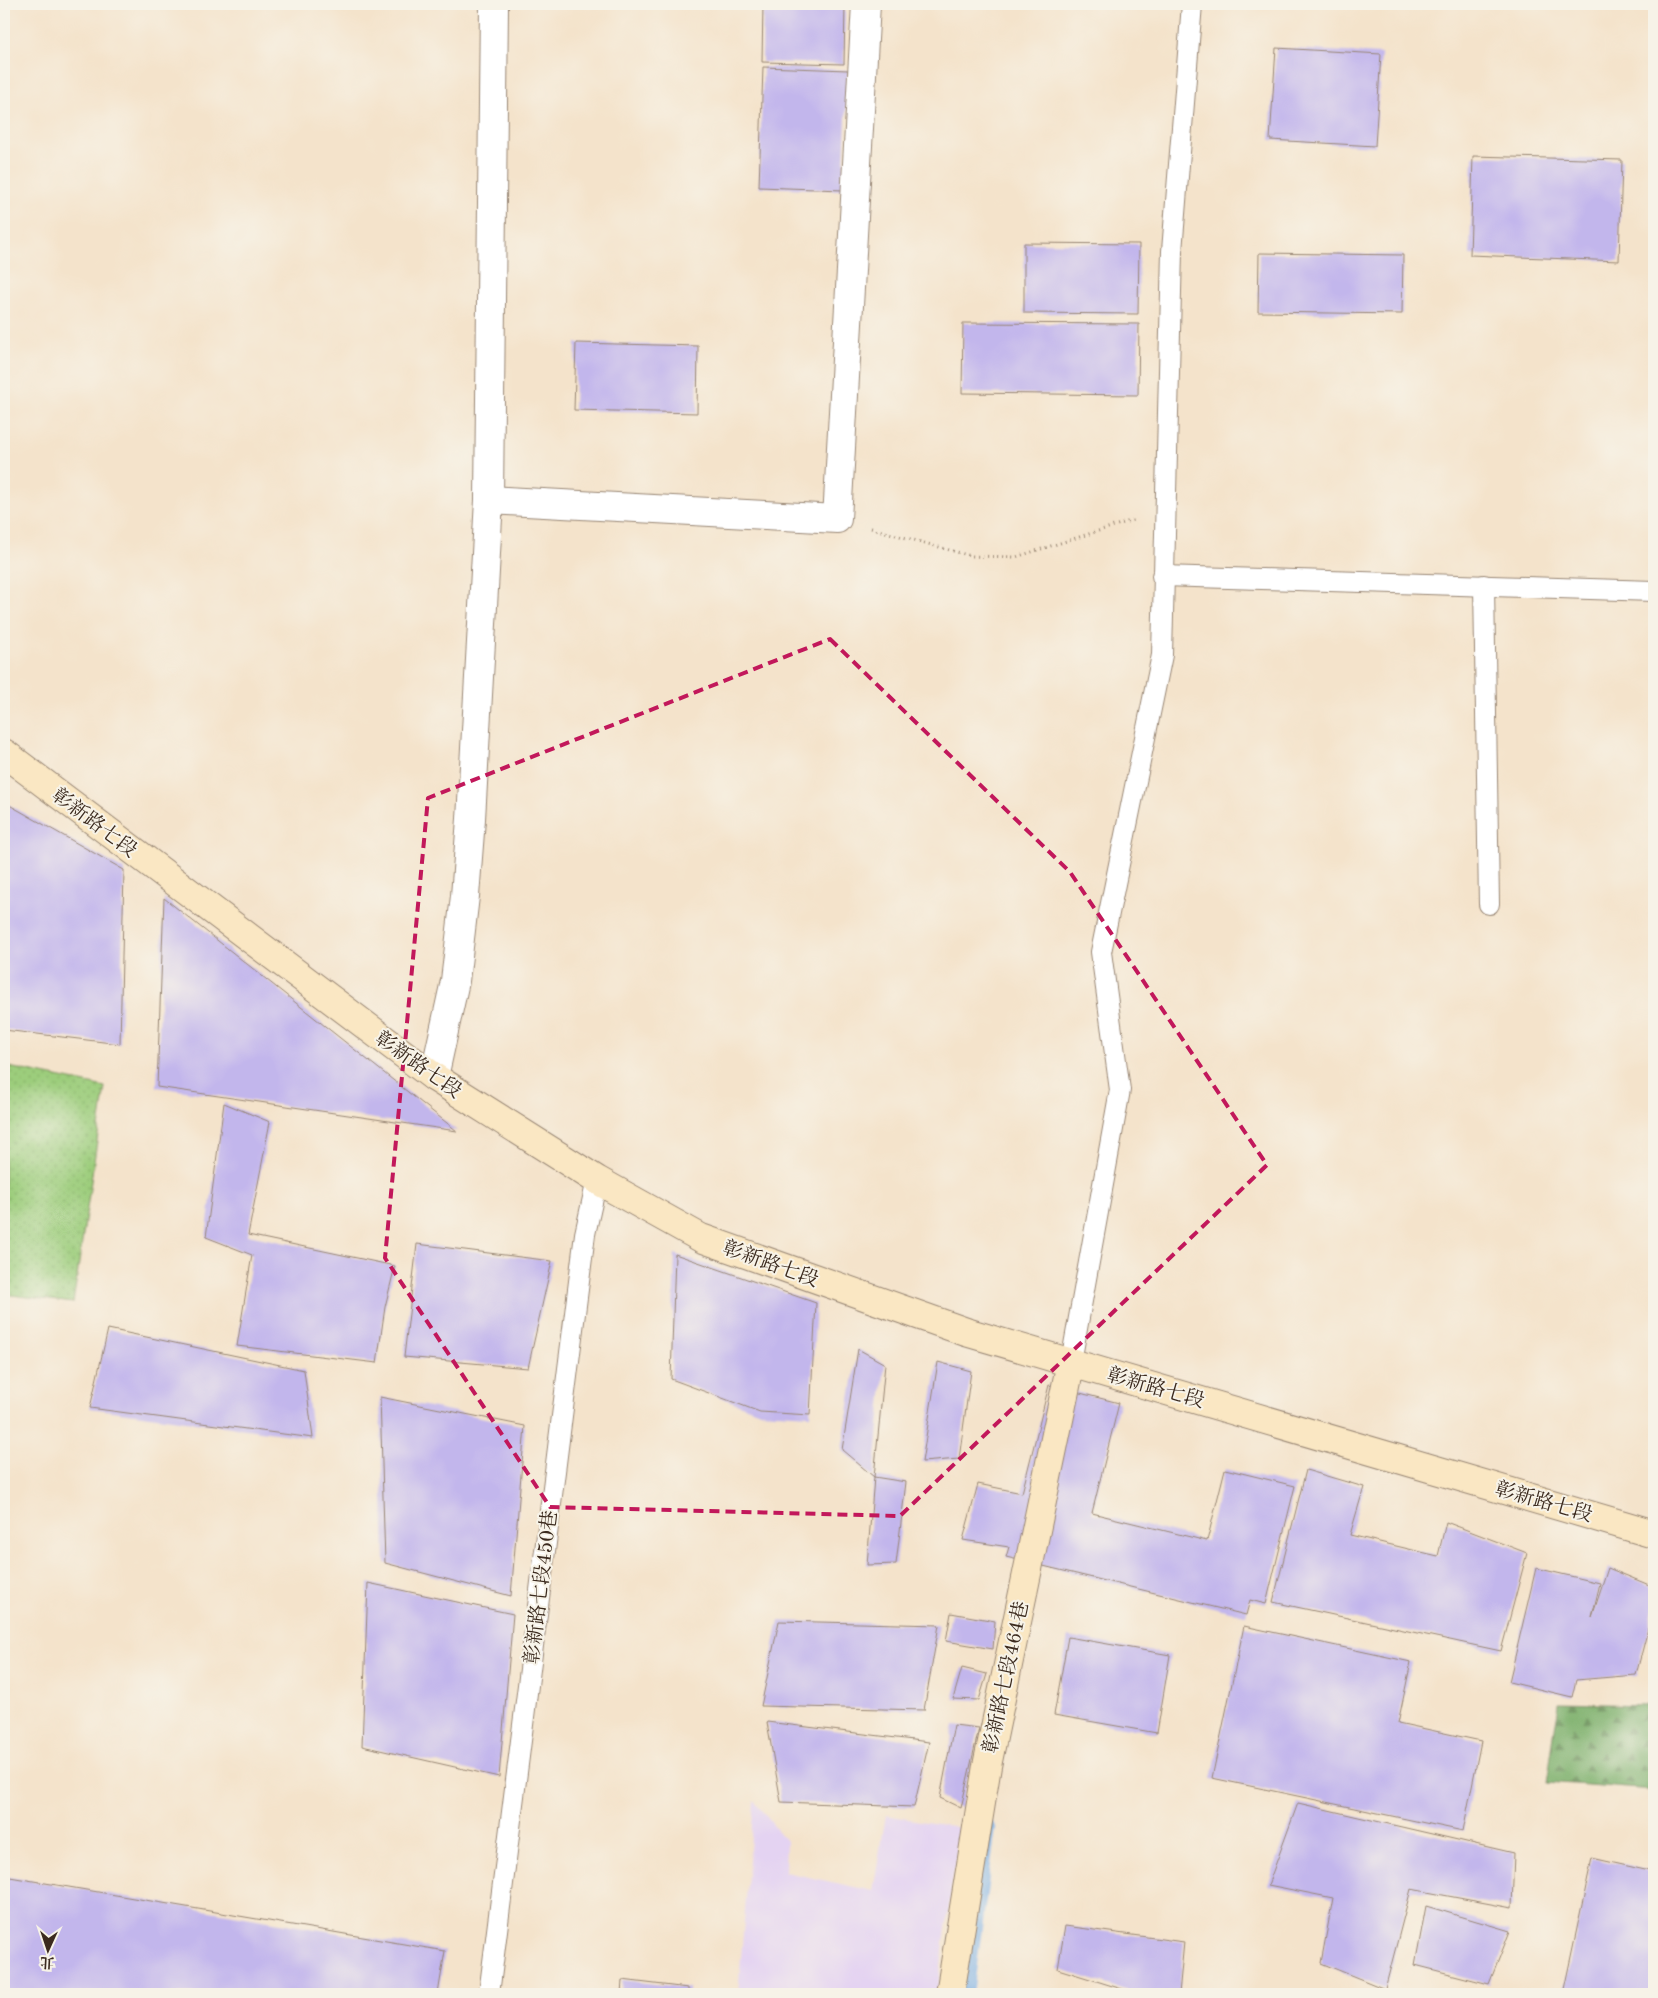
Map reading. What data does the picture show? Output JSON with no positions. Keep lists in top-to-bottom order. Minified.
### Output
{"streets":{"street":["彰新路七段","彰新路七段464巷"],"lane":["彰新路七段450巷"]},"crossings":[["彰新路七段","彰新路七段450巷"],["彰新路七段","彰新路七段464巷"]],"north":"bottom"}
